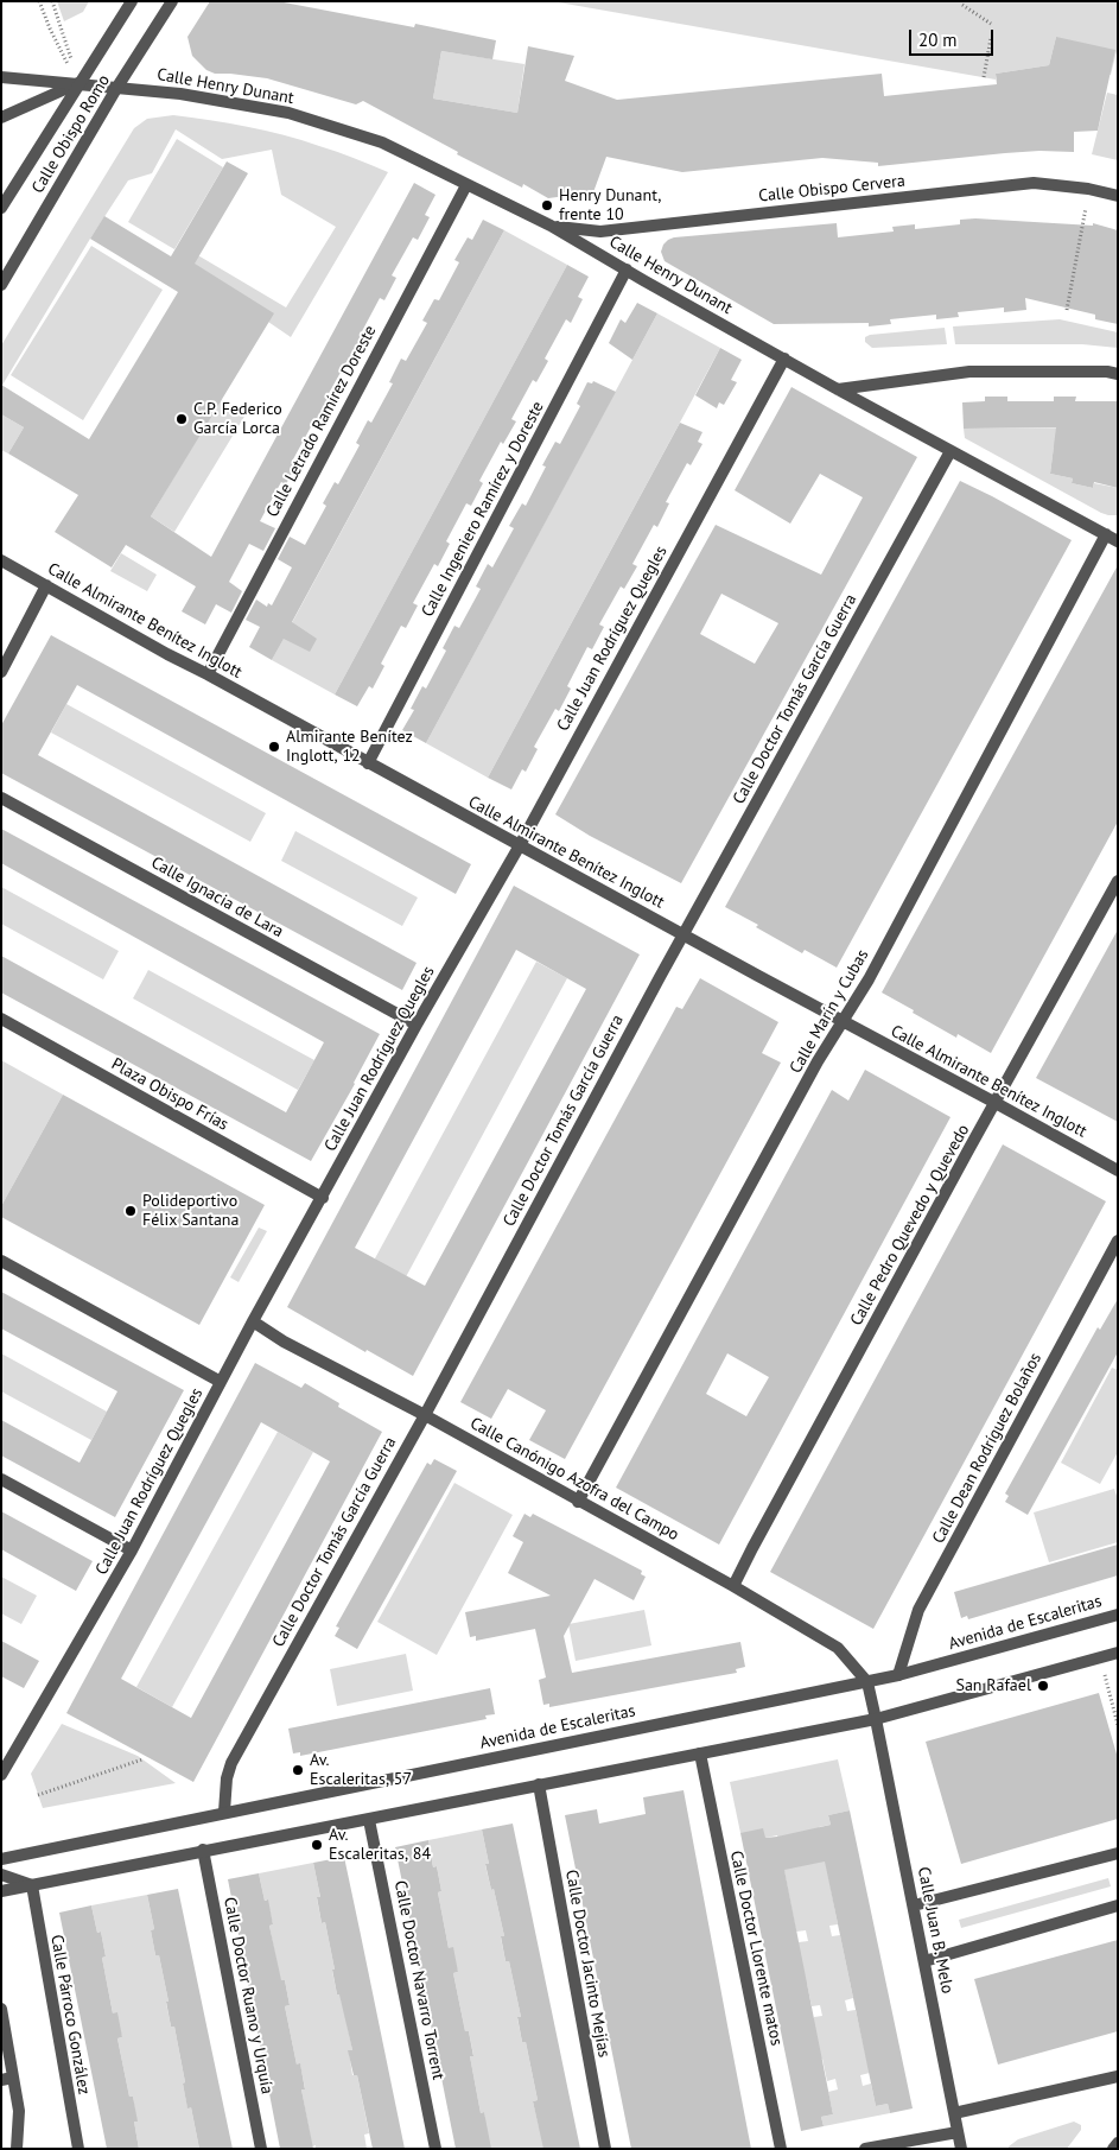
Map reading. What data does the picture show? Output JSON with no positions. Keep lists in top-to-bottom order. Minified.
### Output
{"streets":{"street":["Calle Henry Dunant","Calle Obispo Romo","Calle Obispo Cervera","Calle Letrado Ramírez Doreste","Calle Ingeniero Ramírez y Doreste","Calle Almirante Benítez Inglott","Calle Juan Rodríguez Quegles","Calle Doctor Tomás García Guerra","Calle Ignacia de Lara","Calle Marín y Cubas","Plaza Obispo Frías","Calle Pedro Quevedo y Quevedo","Calle Dean Rodríguez Bolaños","Calle Canónigo Azofra del Campo","Avenida de Escaleritas","Calle Juan B. Melo","Calle Doctor Llorente matos","Calle Doctor Jacinto Mejías","Calle Doctor Navarro Torrent","Calle Doctor Ruano y Urquía","Calle Párroco González"]},"crossings":[["Calle Henry Dunant","Calle Obispo Romo"],["Calle Henry Dunant","Calle Obispo Cervera"],["Calle Henry Dunant","Calle Letrado Ramírez Doreste"],["Calle Henry Dunant","Calle Ingeniero Ramírez y Doreste"],["Calle Henry Dunant","Calle Juan Rodríguez Quegles"],["Calle Henry Dunant","Calle Doctor Tomás García Guerra"],["Calle Henry Dunant","Calle Marín y Cubas"],["Calle Letrado Ramírez Doreste","Calle Almirante Benítez Inglott"],["Calle Ingeniero Ramírez y Doreste","Calle Almirante Benítez Inglott"],["Calle Almirante Benítez Inglott","Calle Juan Rodríguez Quegles"],["Calle Almirante Benítez Inglott","Calle Doctor Tomás García Guerra"],["Calle Almirante Benítez Inglott","Calle Marín y Cubas"],["Calle Almirante Benítez Inglott","Calle Pedro Quevedo y Quevedo"],["Calle Juan Rodríguez Quegles","Calle Ignacia de Lara"],["Calle Juan Rodríguez Quegles","Plaza Obispo Frías"],["Calle Juan Rodríguez Quegles","Calle Canónigo Azofra del Campo"],["Calle Doctor Tomás García Guerra","Calle Canónigo Azofra del Campo"],["Calle Doctor Tomás García Guerra","Avenida de Escaleritas"],["Calle Marín y Cubas","Calle Canónigo Azofra del Campo"],["Calle Pedro Quevedo y Quevedo","Calle Canónigo Azofra del Campo"],["Calle Dean Rodríguez Bolaños","Avenida de Escaleritas"],["Calle Canónigo Azofra del Campo","Avenida de Escaleritas"],["Calle Canónigo Azofra del Campo","Calle Juan B. Melo"],["Avenida de Escaleritas","Calle Juan B. Melo"]],"places":["Henry Dunant, frente 10","C.P. Federico García Lorca","Almirante Benítez Inglott, 12","Polideportivo Félix Santana","San Rafael","Av. Escaleritas, 57","Av. Escaleritas, 84"],"scale_bar":"20 m"}
